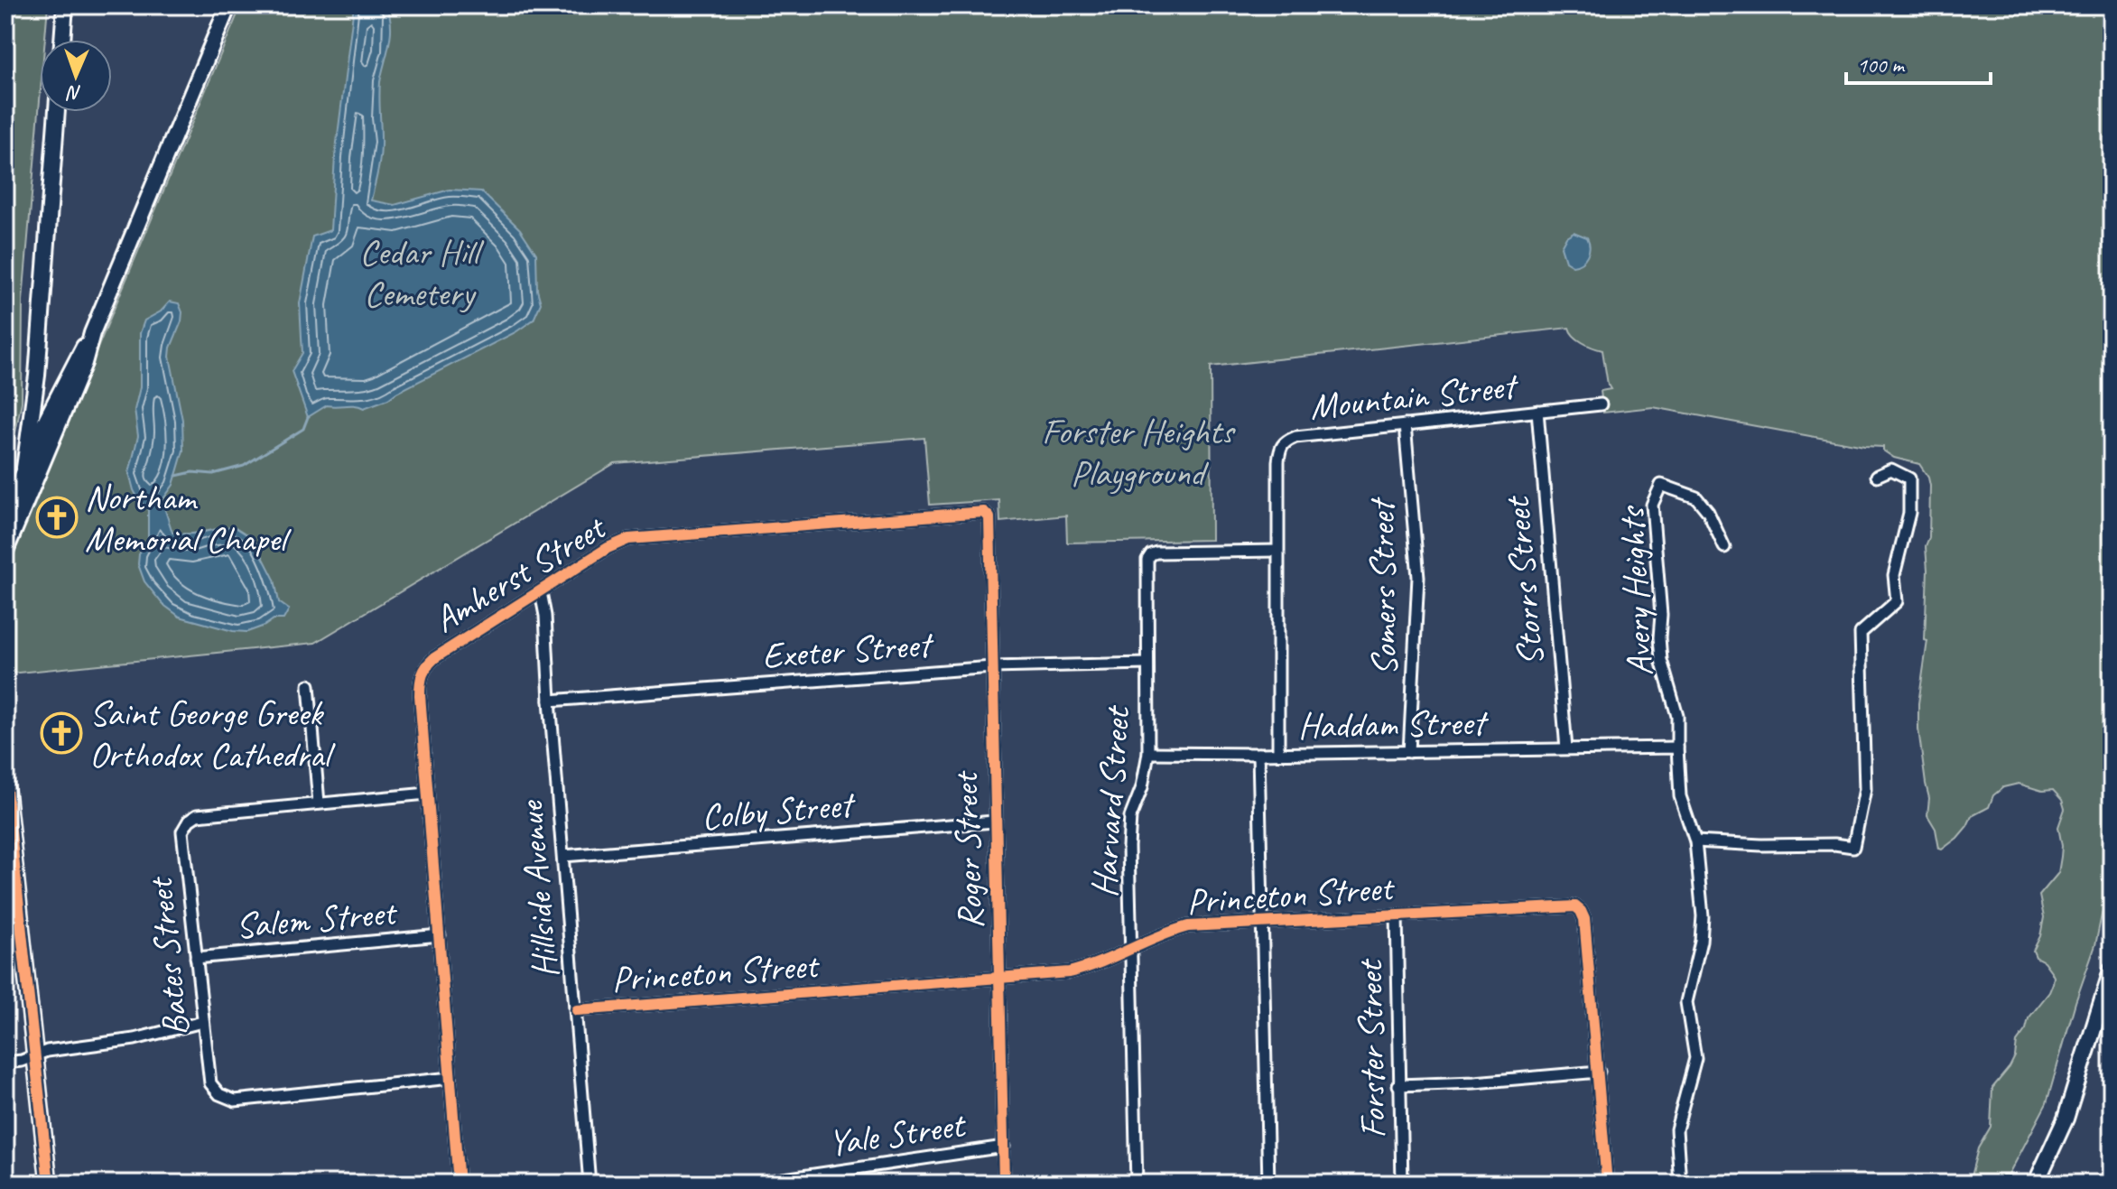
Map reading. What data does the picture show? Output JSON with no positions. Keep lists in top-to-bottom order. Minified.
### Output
{"streets":{"street":["Mountain Street","Amherst Street","Storrs Street","Somers Street","Avery Heights","Exeter Street","Haddam Street","Harvard Street","Colby Street","Roger Street","Hillside Avenue","Princeton Street","Salem Street","Bates Street","Forster Street","Yale Street"]},"crossings":[["Mountain Street","Storrs Street"],["Mountain Street","Somers Street"],["Mountain Street","Haddam Street"],["Mountain Street","Harvard Street"],["Amherst Street","Roger Street"],["Amherst Street","Hillside Avenue"],["Amherst Street","Salem Street"],["Amherst Street","Bates Street"],["Storrs Street","Haddam Street"],["Somers Street","Haddam Street"],["Avery Heights","Haddam Street"],["Exeter Street","Harvard Street"],["Exeter Street","Roger Street"],["Exeter Street","Hillside Avenue"],["Haddam Street","Harvard Street"],["Harvard Street","Princeton Street"],["Colby Street","Roger Street"],["Colby Street","Hillside Avenue"],["Roger Street","Princeton Street"],["Roger Street","Yale Street"],["Hillside Avenue","Princeton Street"],["Princeton Street","Forster Street"],["Salem Street","Bates Street"]],"parks":["Cedar Hill Cemetery","Forster Heights Playground"],"places":{"church":["Northam Memorial Chapel","Saint George Greek Orthodox Cathedral"]},"scale_bar":"100 m","north":"bottom"}
